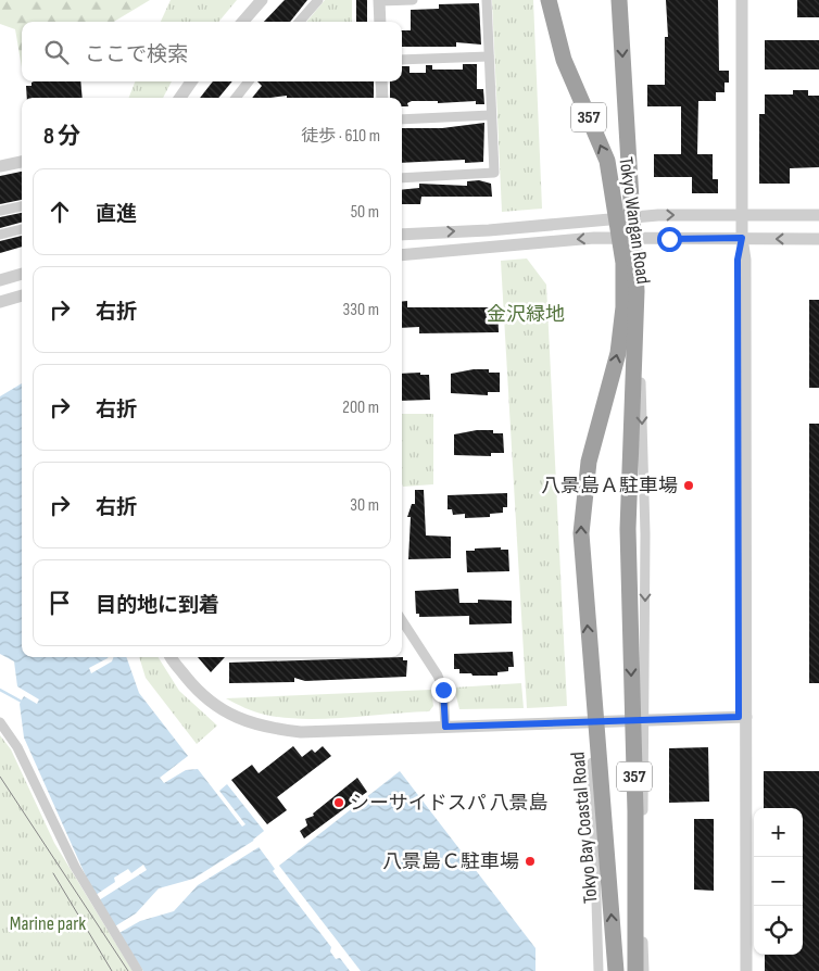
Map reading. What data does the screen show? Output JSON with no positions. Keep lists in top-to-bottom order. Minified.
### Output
{"streets":{"highway":["357","Tokyo Wangan Road","Tokyo Bay Coastal Road"]},"crossings":[["Tokyo Wangan Road","Tokyo Bay Coastal Road"]],"one_way":["Tokyo Bay Coastal Road"],"parks":["金沢緑地","Marine park"],"places":["八景島Ａ駐車場","シーサイドスパ 八景島","八景島Ｃ駐車場"],"page":{"search":"ここで検索","heading":["8 分","徒歩 · 610 m"],"list":[["直進","50 m"],["右折","330 m"],["右折","200 m"],["右折","30 m"],"目的地に到着"],"map_buttons":["+","−"]}}
